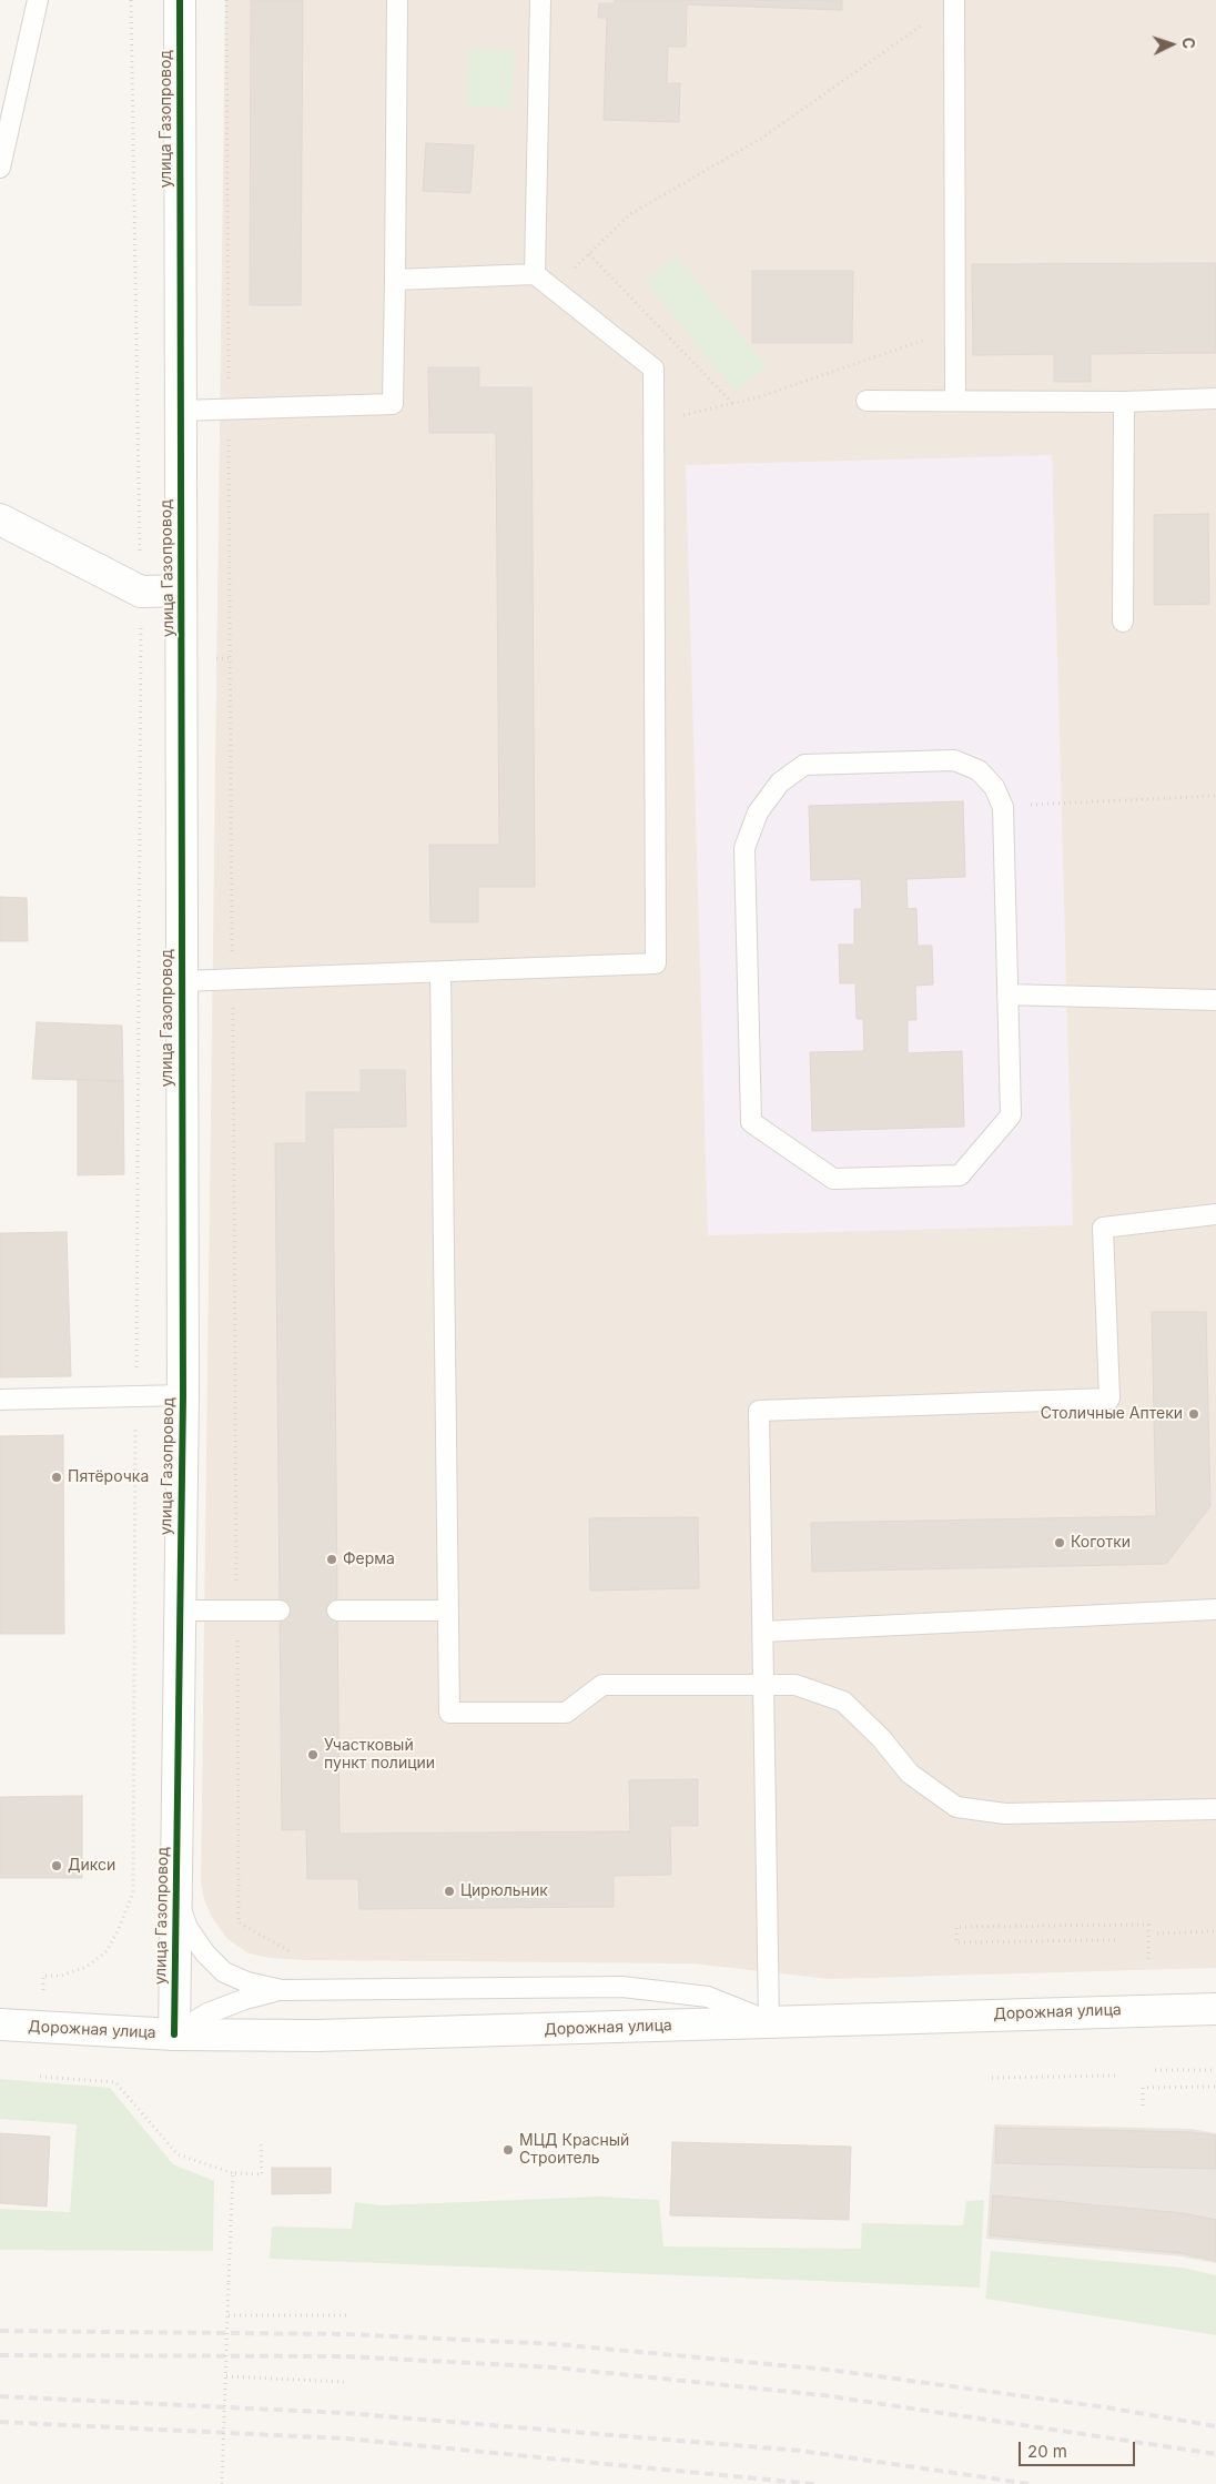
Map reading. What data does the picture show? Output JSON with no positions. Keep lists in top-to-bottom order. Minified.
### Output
{"streets":{"street":["улица Газопровод","Дорожная улица"]},"crossings":[["улица Газопровод","Дорожная улица"]],"places":["Столичные Аптеки","Пятёрочка","Коготки","Ферма","Участковый пункт полиции","Дикси","Цирюльник","МЦД Красный Строитель"],"scale_bar":"20 m","north":"right"}
